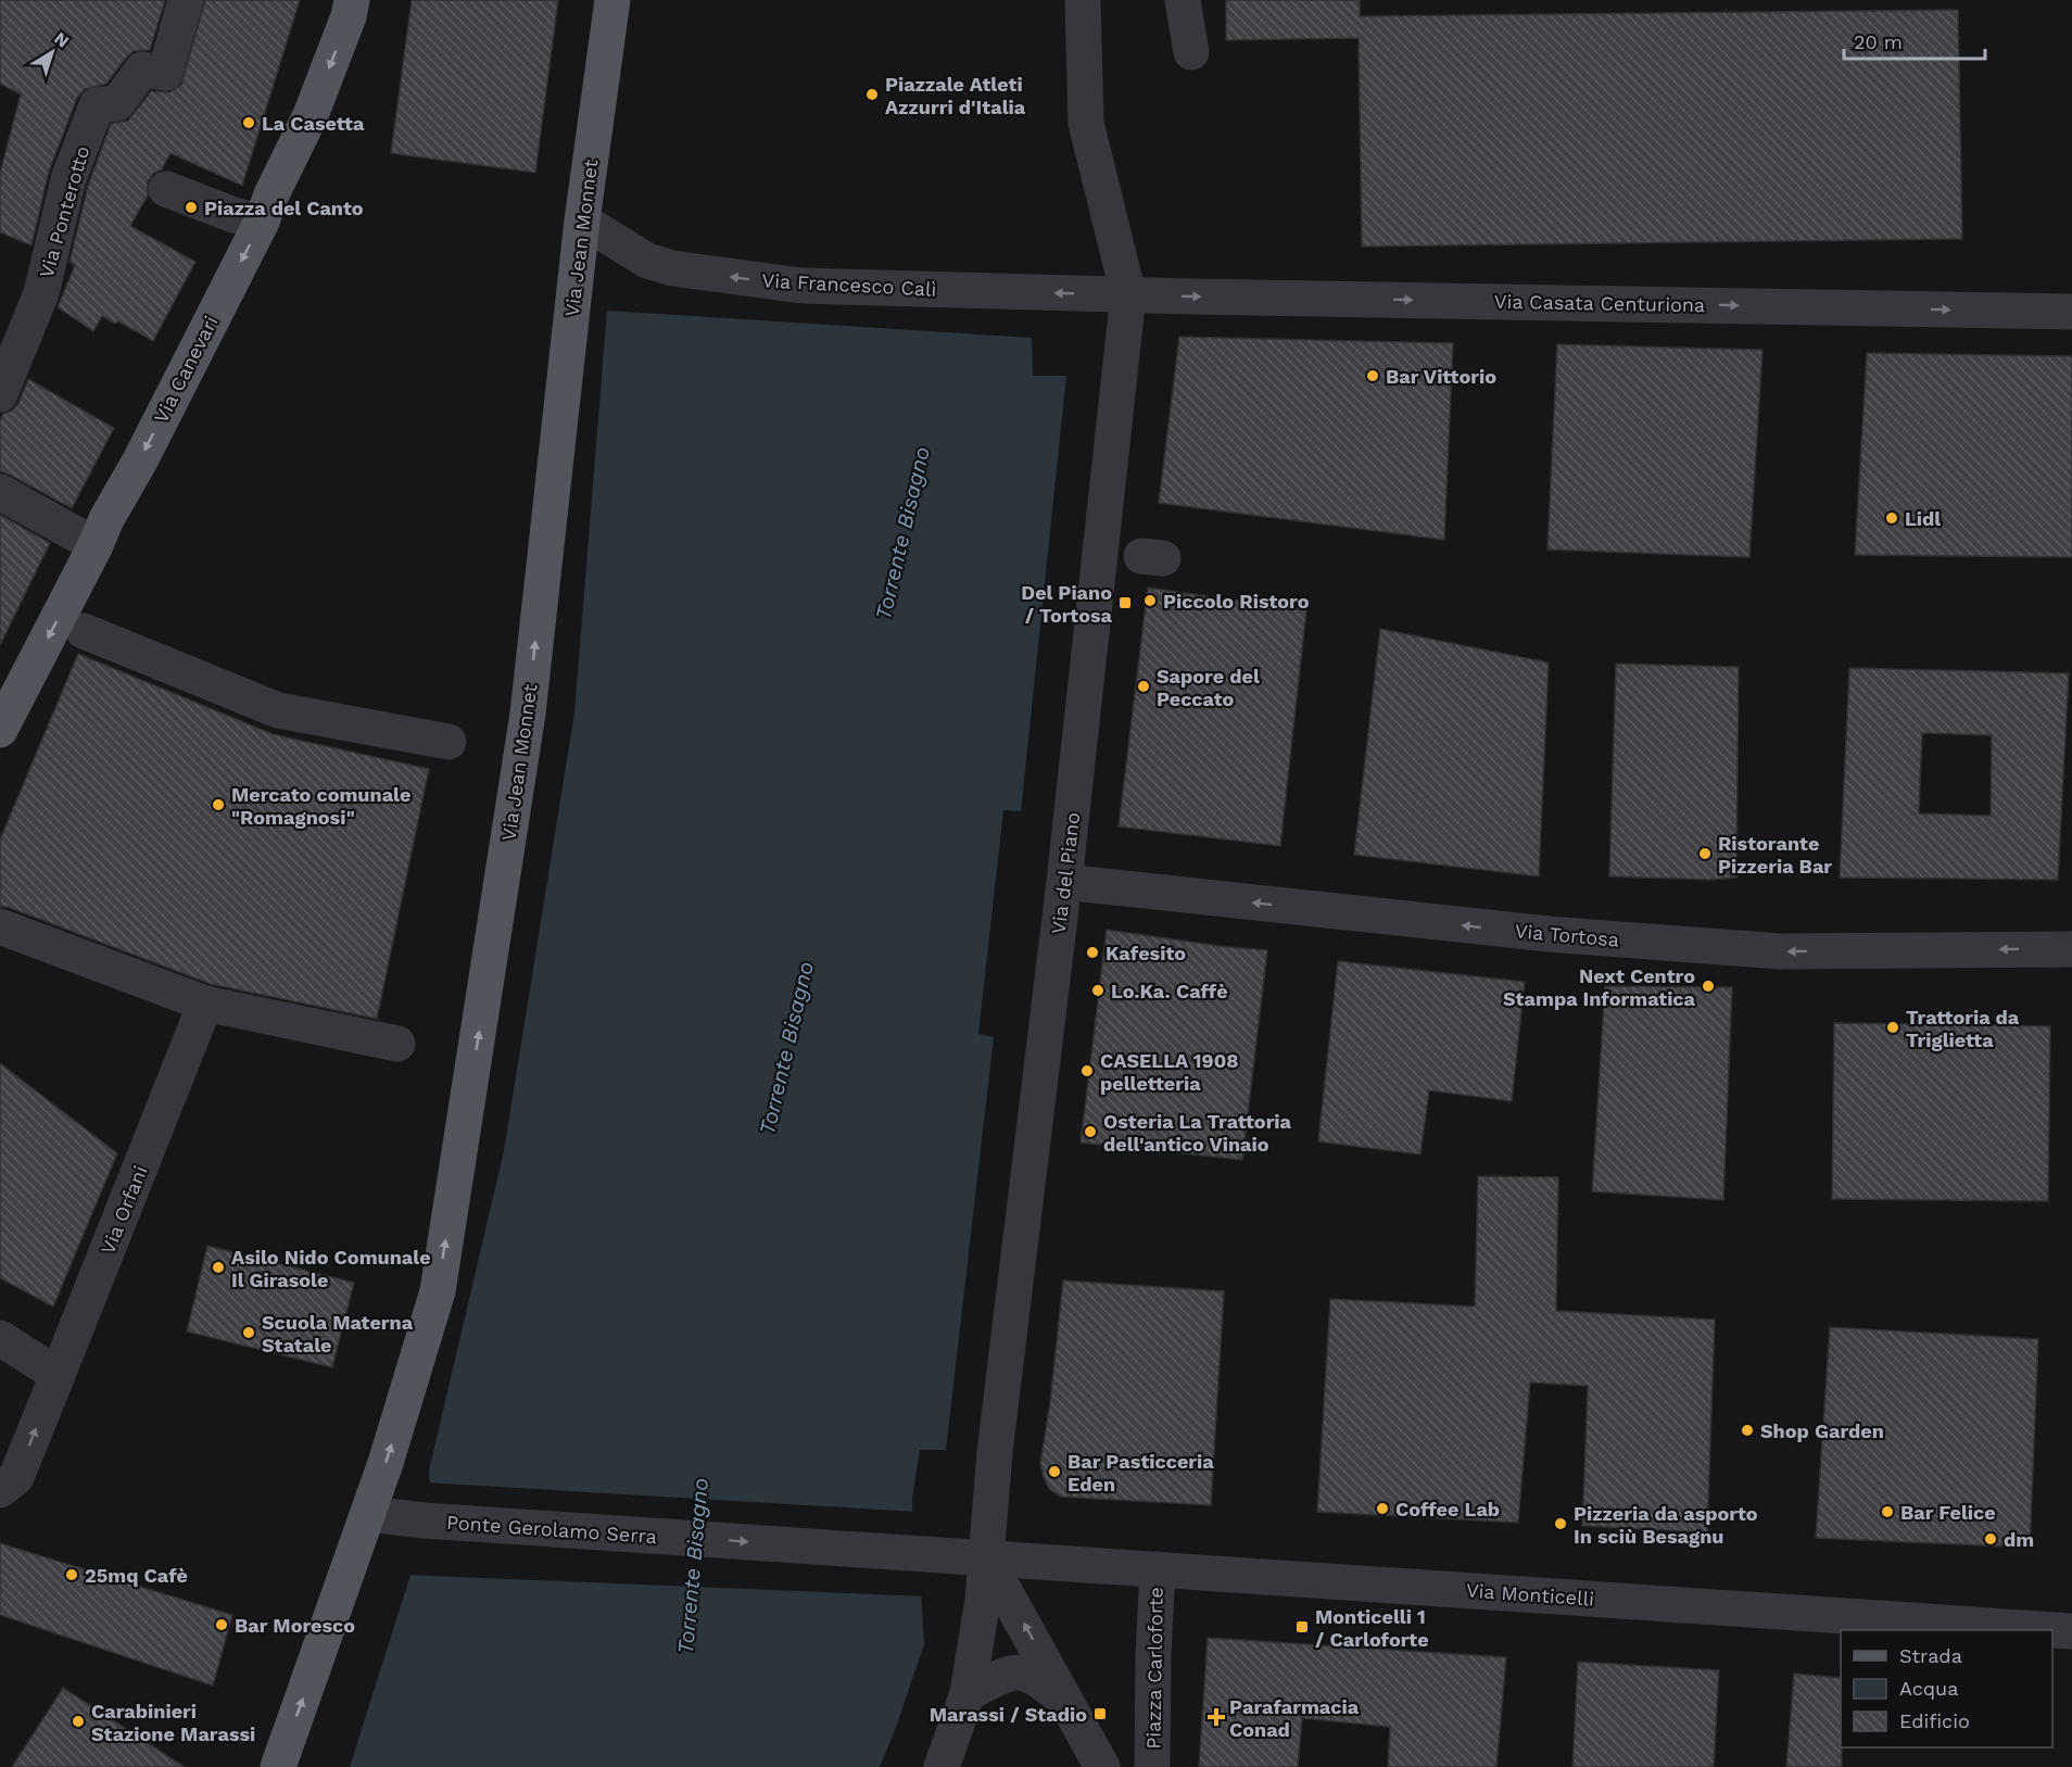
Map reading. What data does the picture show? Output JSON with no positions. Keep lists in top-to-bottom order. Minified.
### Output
{"streets":{"main road":["Via Jean Monnet","Via Canevari"],"street":["Via Ponterotto","Via Francesco Calì","Via Casata Centuriona","Via del Piano","Via Tortosa","Via Orfani","Ponte Gerolamo Serra","Via Monticelli","Piazza Carloforte"]},"crossings":[["Via Jean Monnet","Via Francesco Calì"],["Via Jean Monnet","Ponte Gerolamo Serra"],["Via Francesco Calì","Via Casata Centuriona"],["Via Francesco Calì","Via del Piano"],["Via Casata Centuriona","Via del Piano"],["Via del Piano","Via Tortosa"],["Via del Piano","Ponte Gerolamo Serra"],["Via del Piano","Via Monticelli"],["Ponte Gerolamo Serra","Via Monticelli"],["Via Monticelli","Piazza Carloforte"]],"one_way":["Via Jean Monnet","Via Francesco Calì","Via Casata Centuriona","Via Canevari","Via Tortosa","Ponte Gerolamo Serra"],"water":["Torrente Bisagno"],"places":{"other":["Piazzale Atleti Azzurri d'Italia","La Casetta","Piazza del Canto","Bar Vittorio","Lidl","Piccolo Ristoro","Sapore del Peccato","Mercato comunale \"Romagnosi\"","Ristorante Pizzeria Bar","Kafesito","Next Centro Stampa Informatica","Lo.Ka. Caffè","Trattoria da Triglietta","CASELLA 1908 pelletteria","Osteria La Trattoria dell'antico Vinaio","Asilo Nido Comunale Il Girasole","Scuola Materna Statale","Shop Garden","Bar Pasticceria Eden","Coffee Lab","Bar Felice","Pizzeria da asporto In sciù Besagnu","dm","25mq Cafè","Bar Moresco","Carabinieri Stazione Marassi"],"transit":["Del Piano / Tortosa","Monticelli 1 / Carloforte","Marassi / Stadio"],"health":["Parafarmacia Conad"]},"legend":["Strada","Acqua","Edificio"],"scale_bar":"20 m","north":"top right"}
